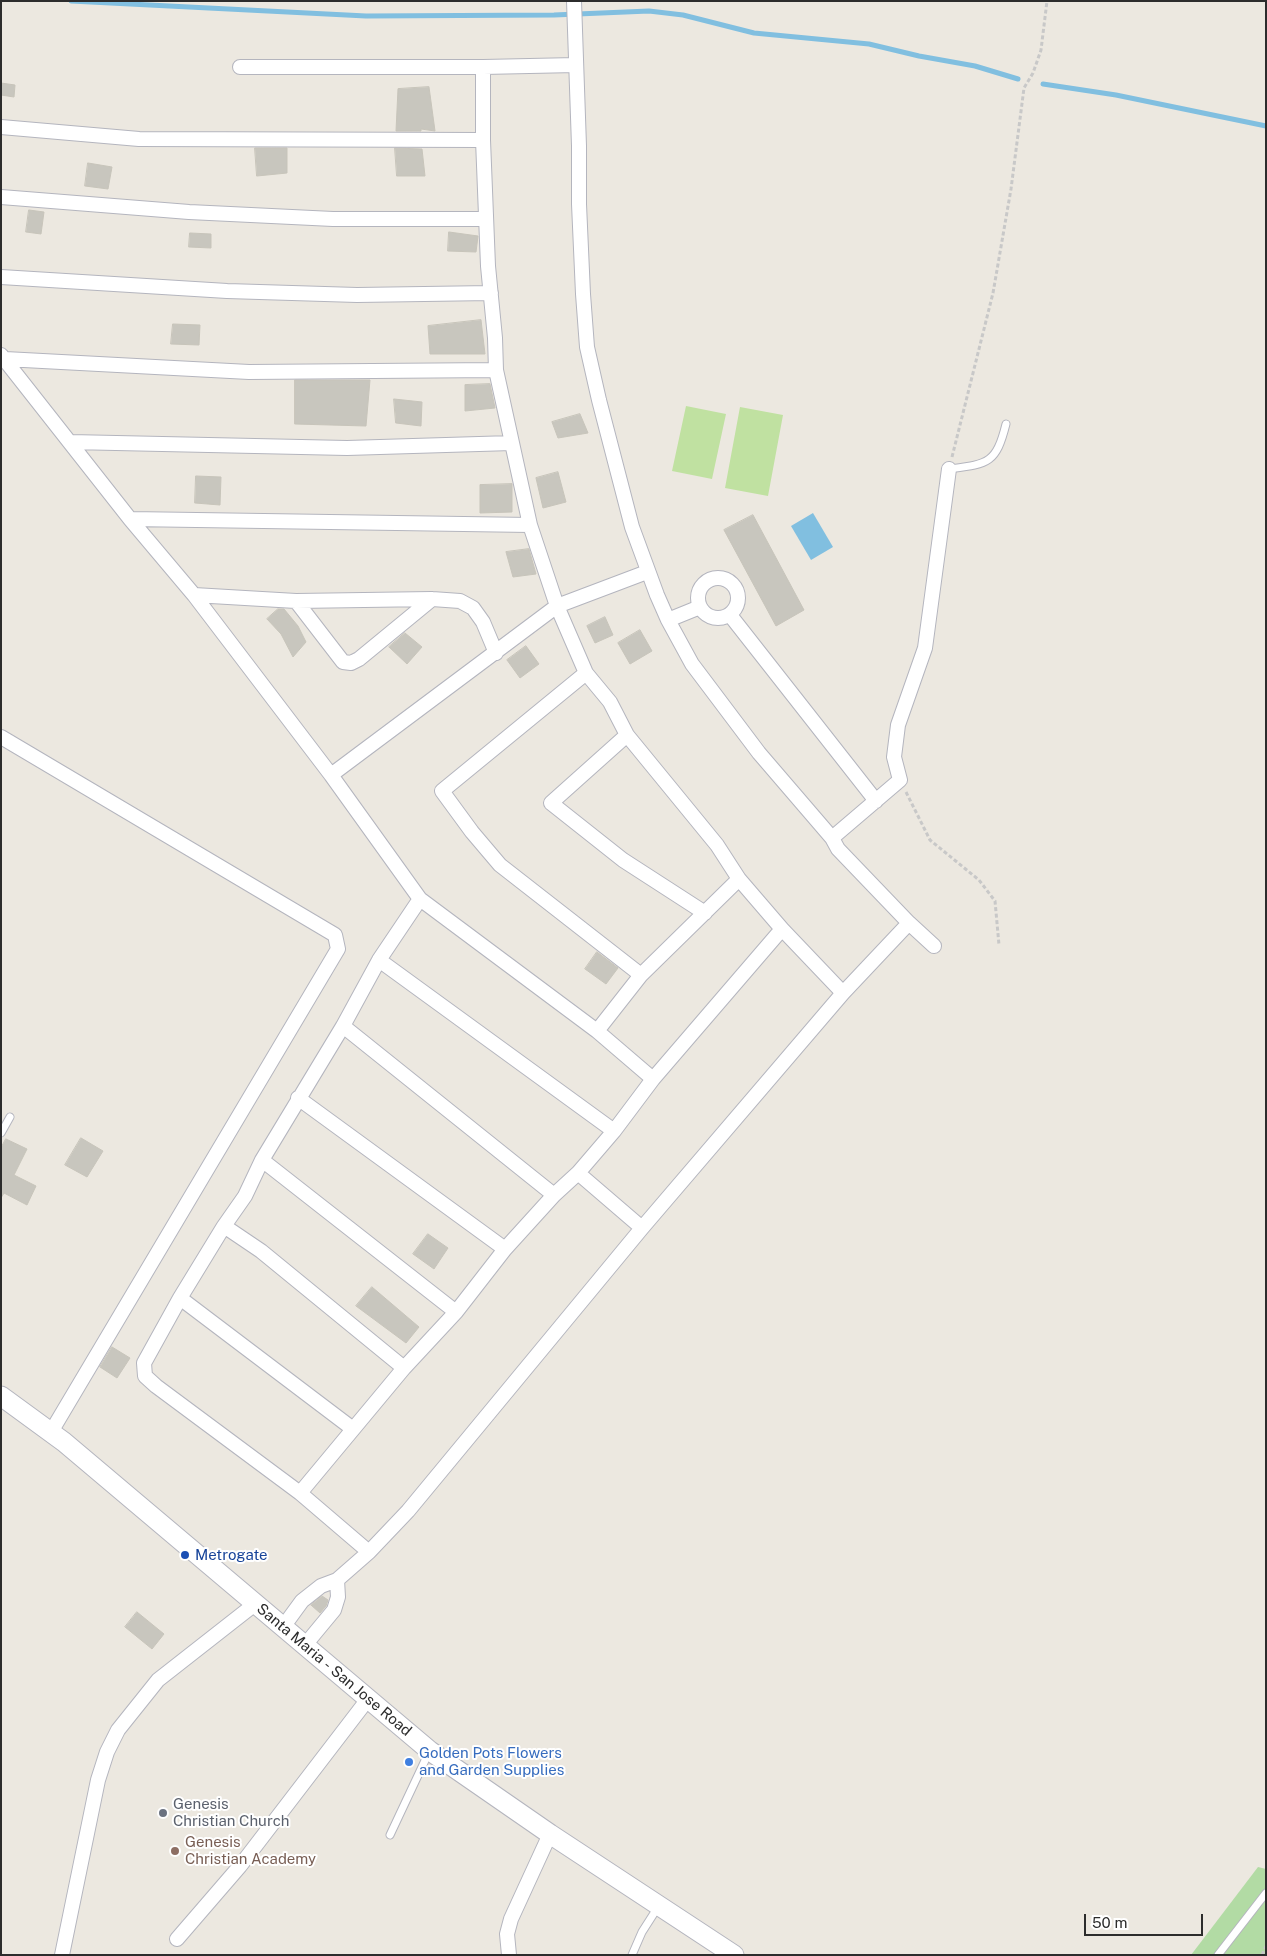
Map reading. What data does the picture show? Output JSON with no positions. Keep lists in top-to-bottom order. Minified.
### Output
{"streets":{"main road":["Santa Maria - San Jose Road"]},"places":["Metrogate","Golden Pots Flowers and Garden Supplies","Genesis Christian Church","Genesis Christian Academy"],"scale_bar":"50 m"}
